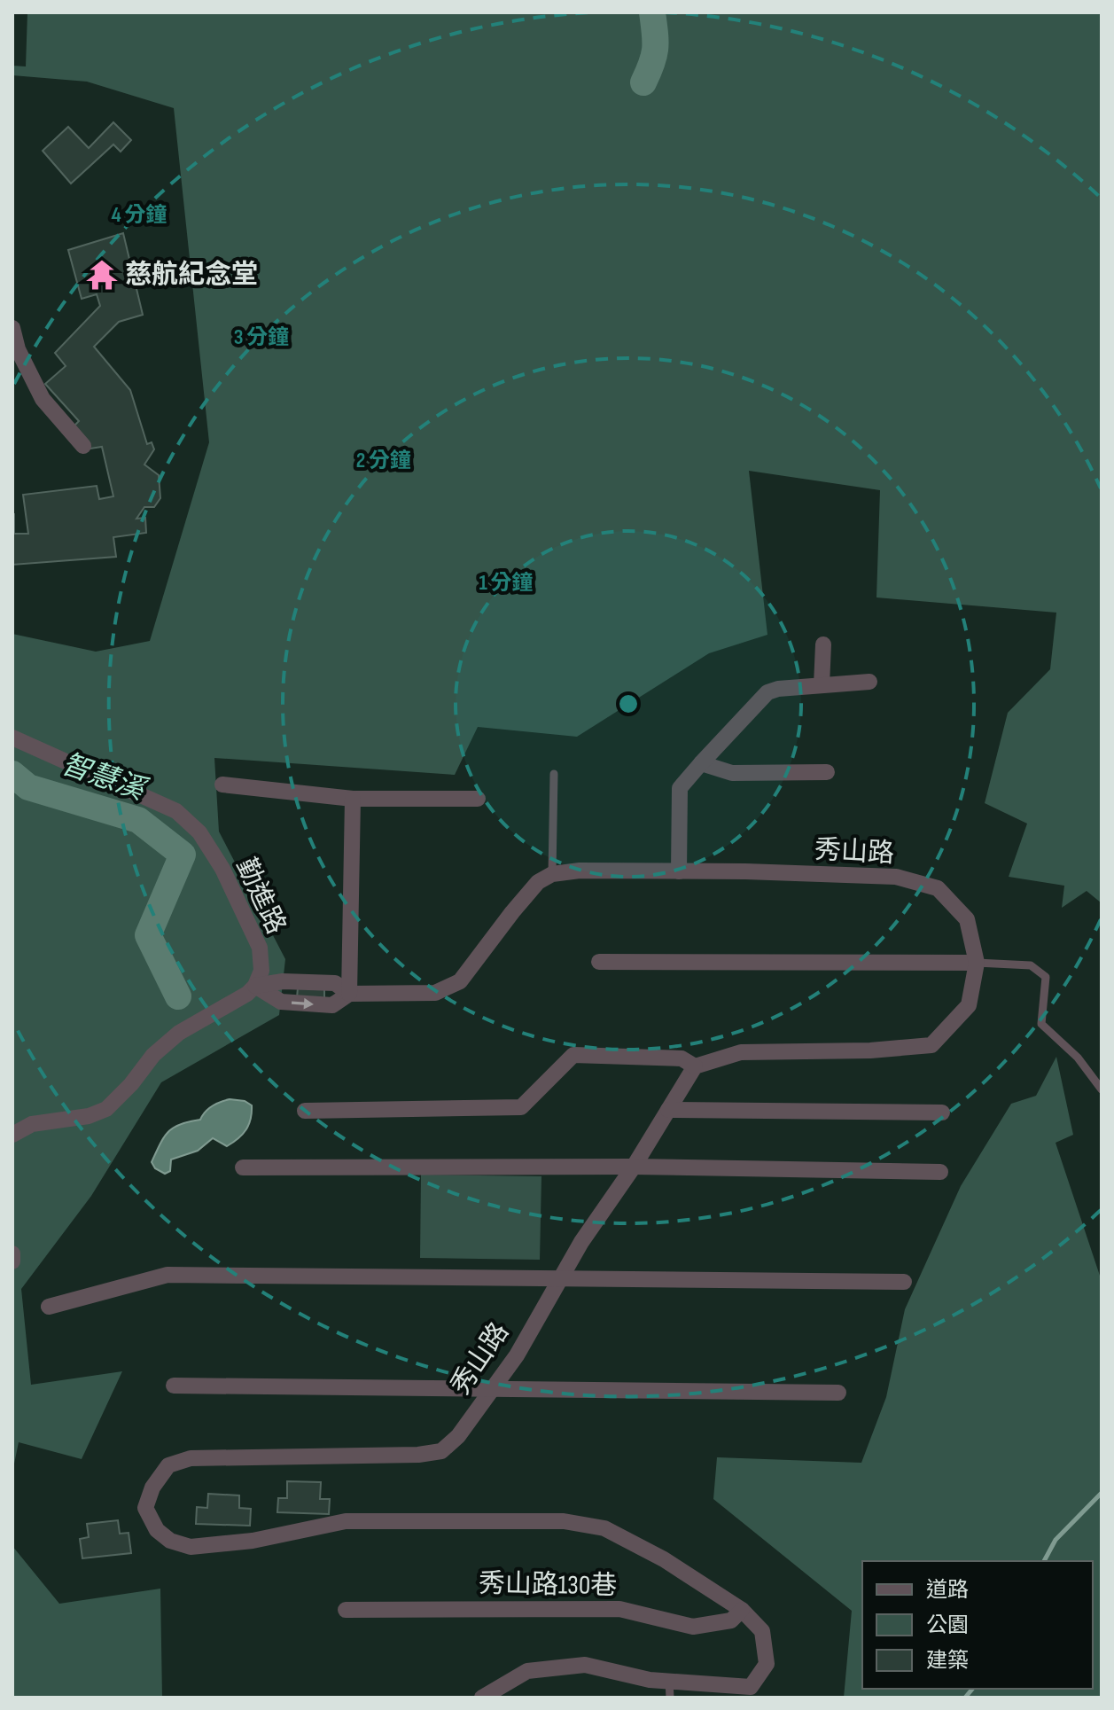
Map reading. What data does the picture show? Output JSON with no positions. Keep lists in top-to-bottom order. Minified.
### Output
{"streets":{"street":["秀山路","勤進路","秀山路130巷"]},"crossings":[["秀山路","秀山路130巷"]],"water":["智慧溪"],"places":{"temple":["慈航紀念堂"]},"legend":["道路","公園","建築"],"rings":["4 分鐘","3 分鐘","2 分鐘","1 分鐘"]}
